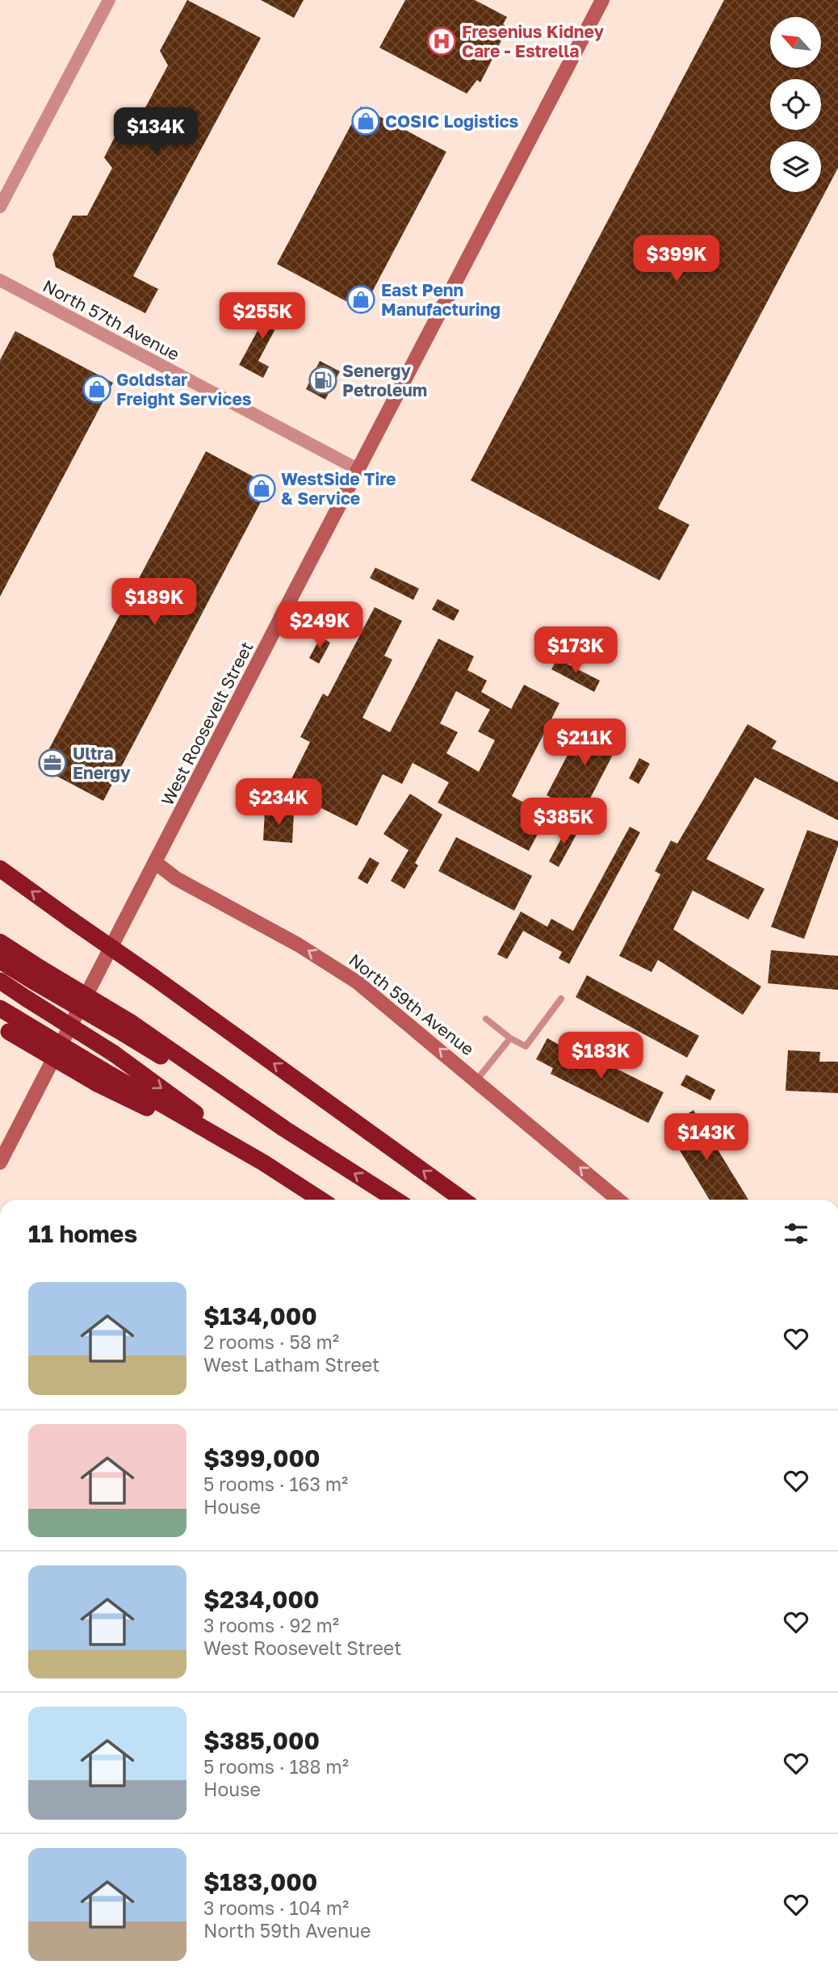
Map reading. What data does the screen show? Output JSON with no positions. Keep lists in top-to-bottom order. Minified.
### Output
{"streets":{"street":["North 57th Avenue","West Roosevelt Street","North 59th Avenue"]},"crossings":[["North 57th Avenue","West Roosevelt Street"],["West Roosevelt Street","North 59th Avenue"]],"one_way":["North 59th Avenue"],"places":{"hospital":["Fresenius Kidney Care - Estrella"],"shop":["COSIC Logistics","East Penn Manufacturing","Goldstar Freight Services","WestSide Tire & Service"],"fuel station":["Senergy Petroleum"],"office":["Ultra Energy"]},"north":"top left","page":{"price":["$134K","$399K","$255K","$189K","$249K","$173K","$211K","$234K","$385K","$183K","$143K"],"heading":"11 homes","list":[{"name":"$134,000","note":"2 rooms · 58 m² · West Latham Street"},{"name":"$399,000","note":"5 rooms · 163 m² · House"},{"name":"$234,000","note":"3 rooms · 92 m² · West Roosevelt Street"},{"name":"$385,000","note":"5 rooms · 188 m² · House"},{"name":"$183,000","note":"3 rooms · 104 m² · North 59th Avenue"}]}}
